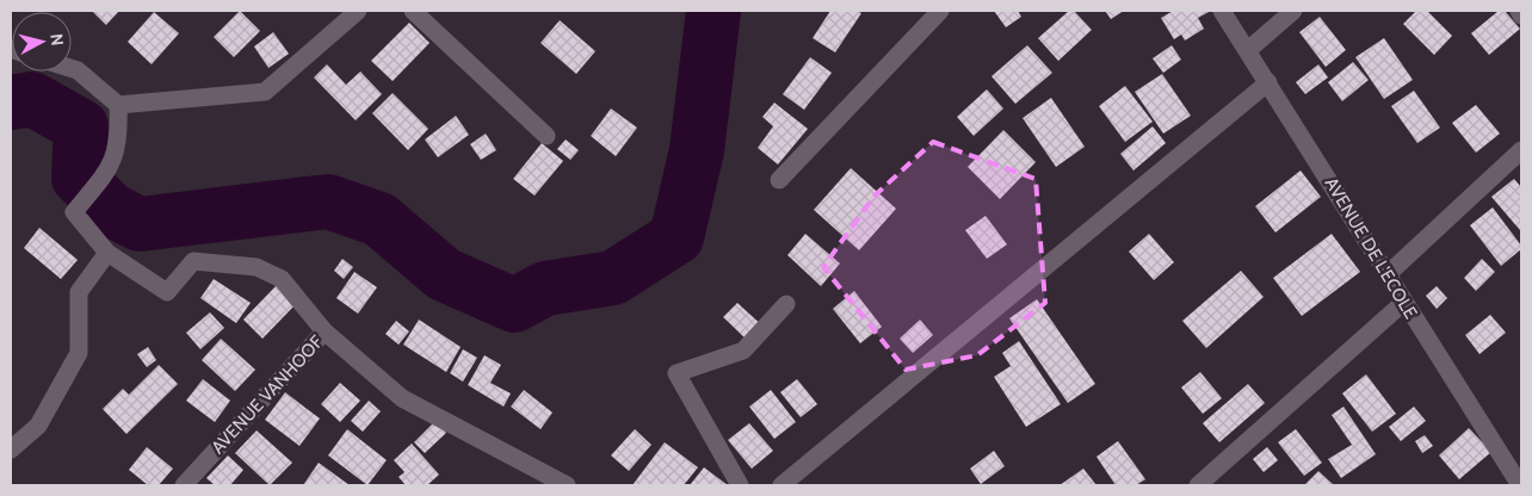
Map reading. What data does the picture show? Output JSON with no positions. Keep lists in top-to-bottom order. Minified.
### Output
{"streets":{"street":["AVENUE DE L'ECOLE","AVENUE VANHOOF"]},"north":"right"}
